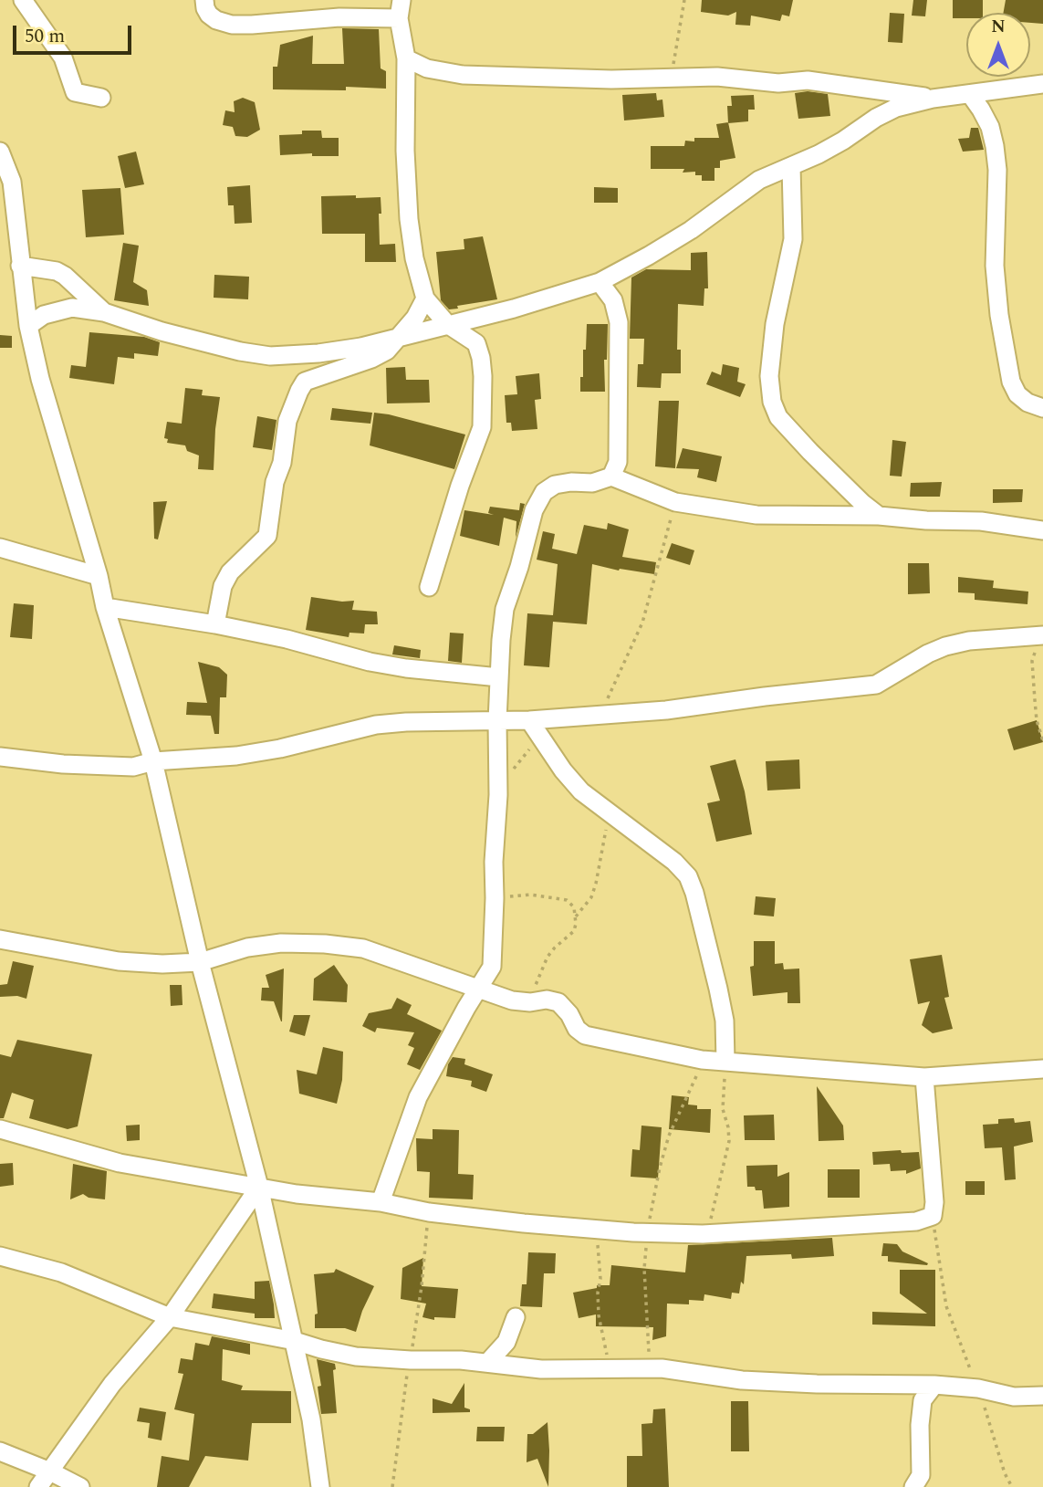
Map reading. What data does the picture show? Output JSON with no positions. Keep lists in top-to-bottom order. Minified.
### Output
{"scale_bar":"50 m","north":"top"}
